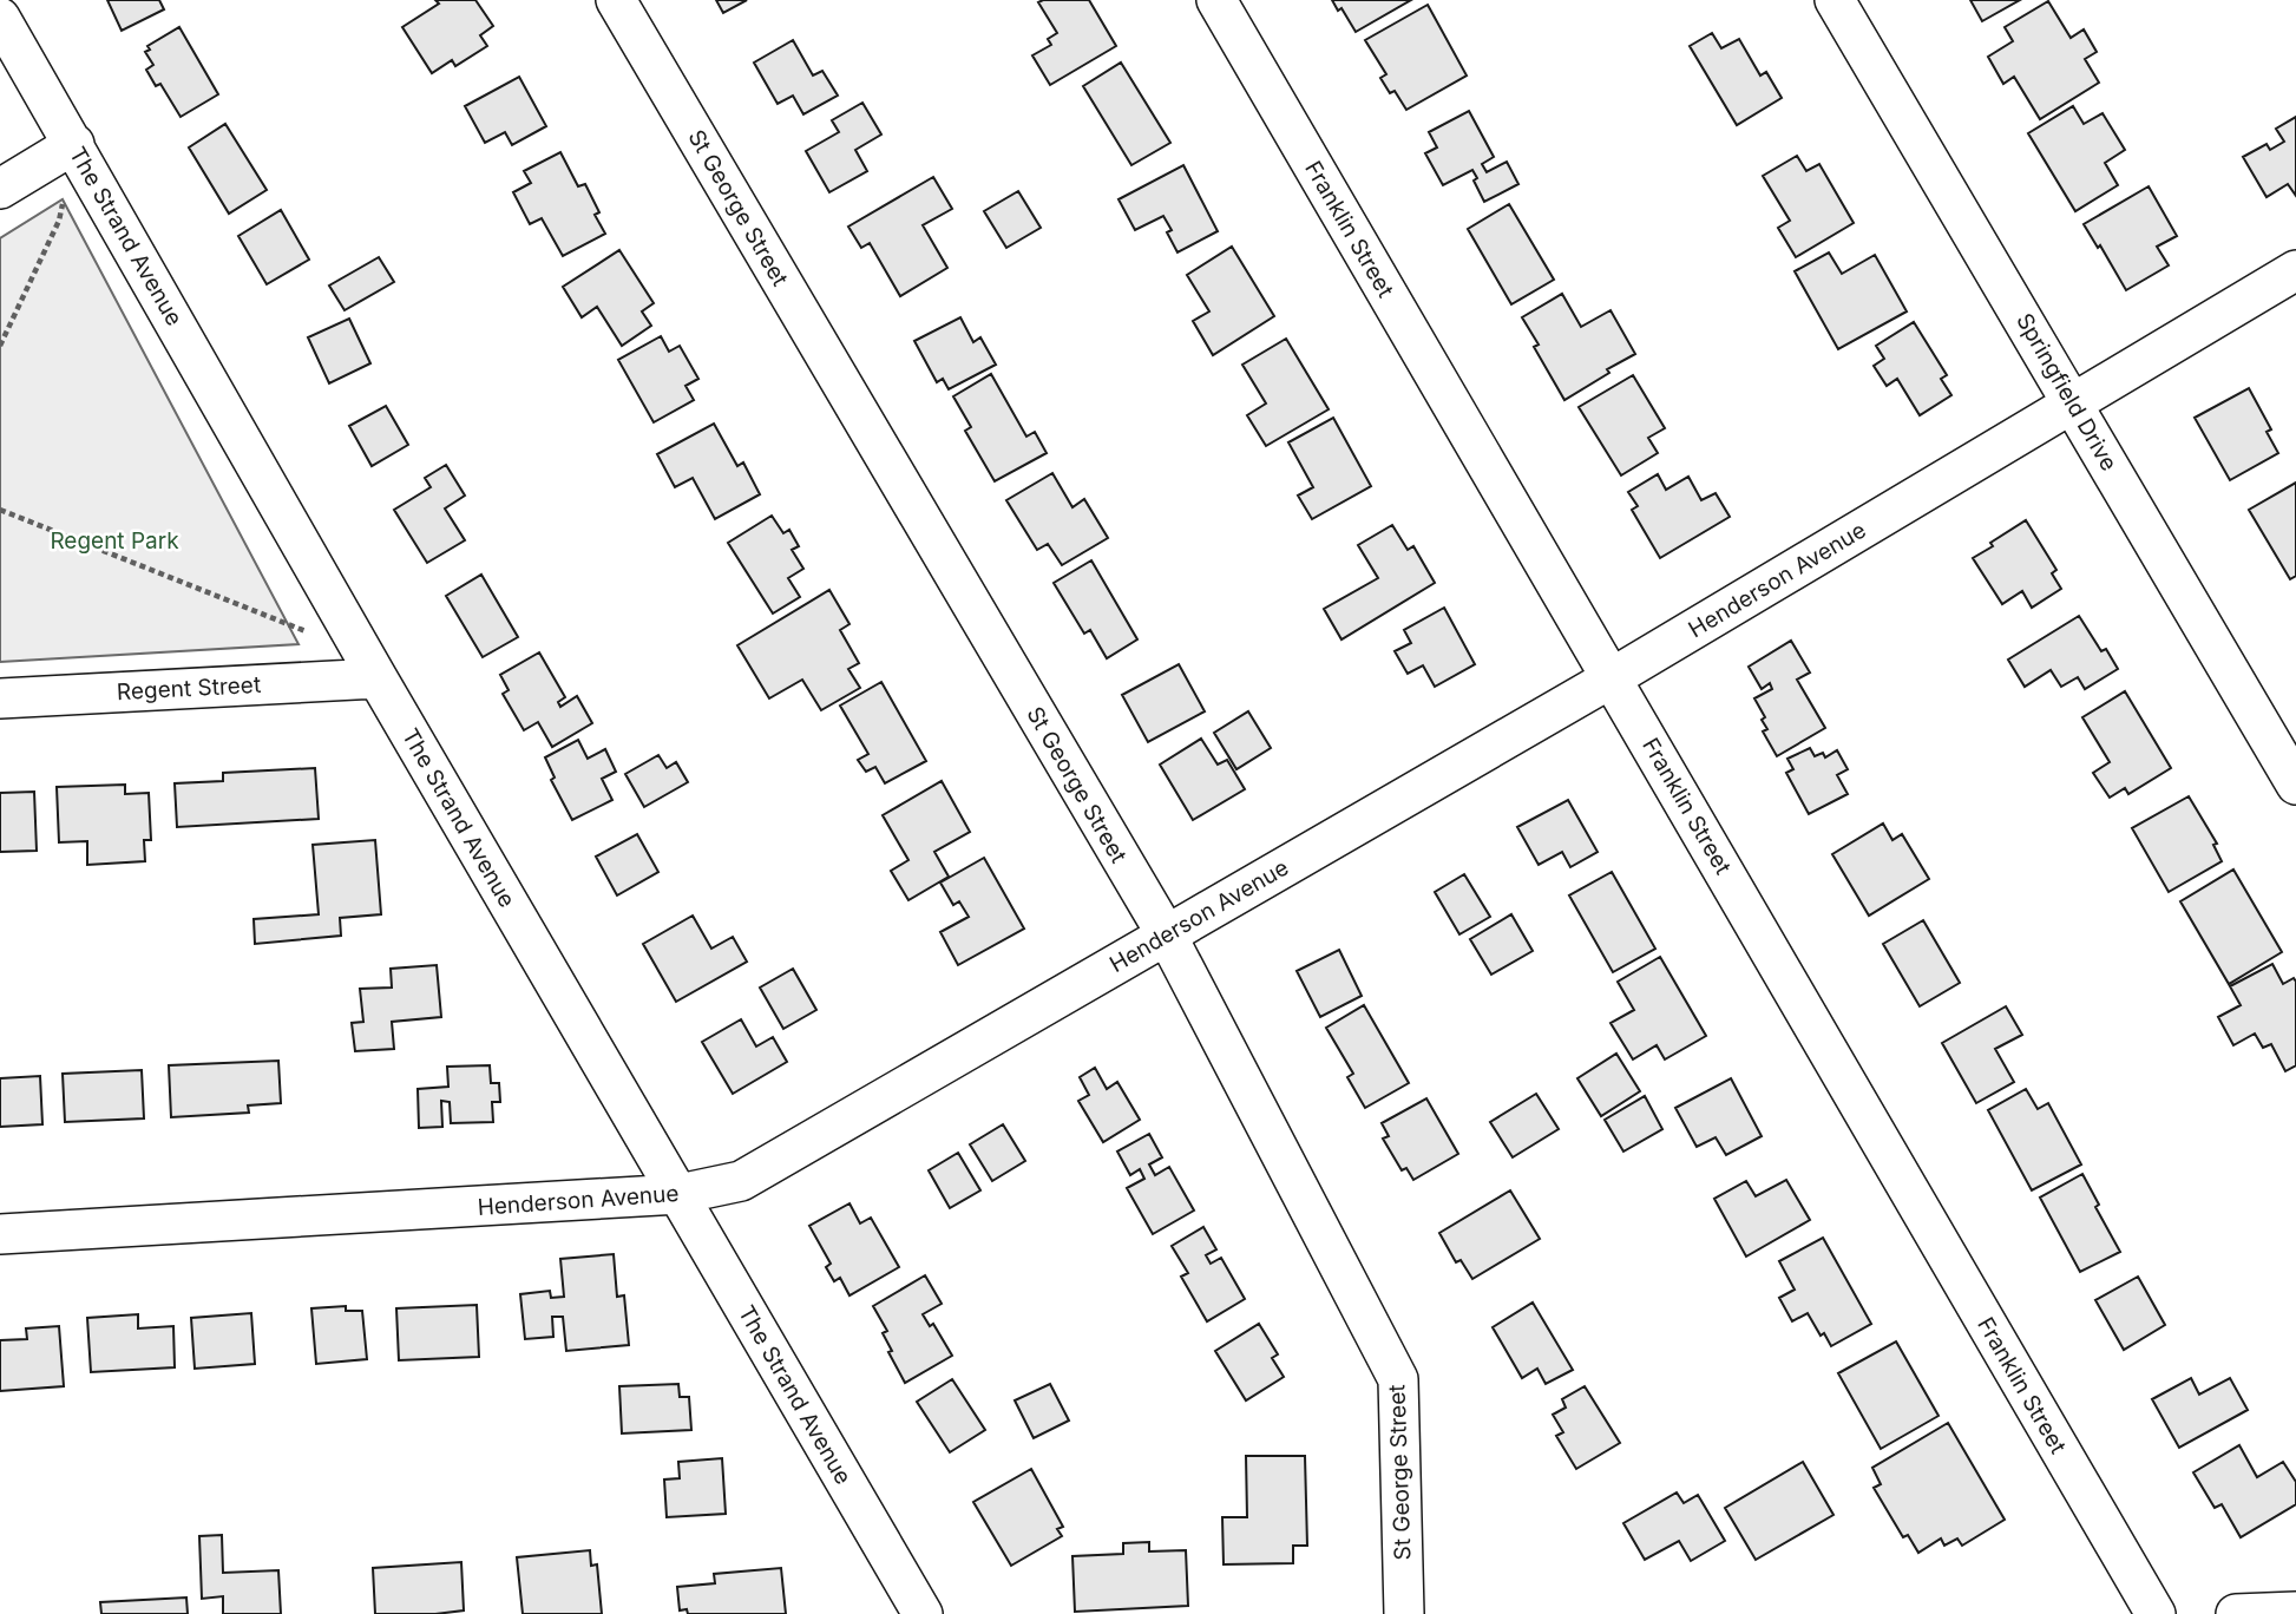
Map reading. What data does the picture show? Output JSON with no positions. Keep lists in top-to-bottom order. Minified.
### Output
{"streets":{"street":["St George Street","Franklin Street","The Strand Avenue","Springfield Drive","Henderson Avenue","Regent Street"]},"crossings":[["St George Street","Henderson Avenue"],["Franklin Street","Henderson Avenue"],["The Strand Avenue","Henderson Avenue"],["The Strand Avenue","Regent Street"],["Springfield Drive","Henderson Avenue"]],"parks":["Regent Park"]}
